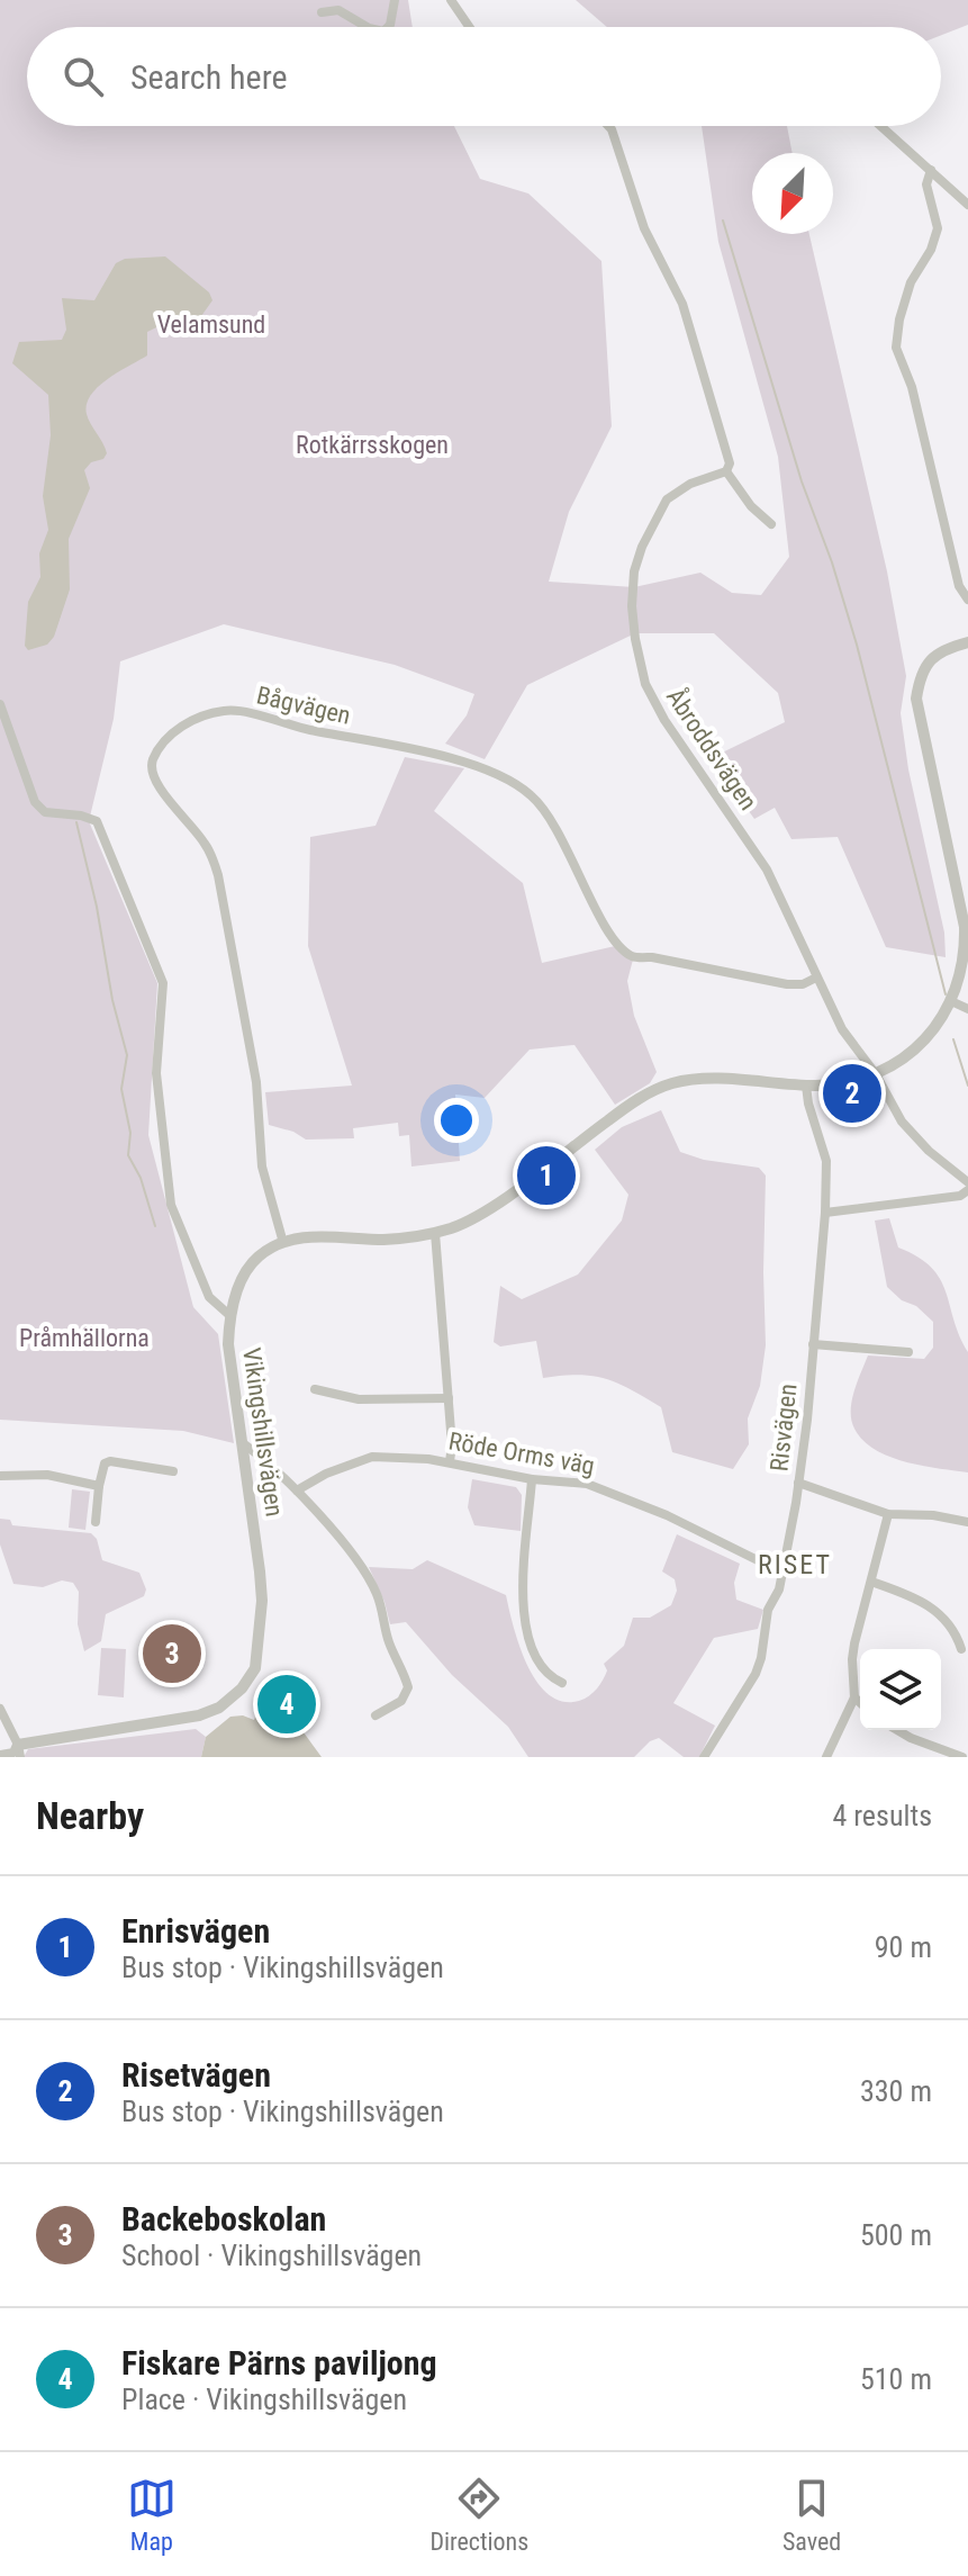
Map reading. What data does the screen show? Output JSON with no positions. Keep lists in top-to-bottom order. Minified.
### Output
{"streets":{"street":["Bågvägen","Åbroddsvägen","Risvägen","Vikingshillsvägen","Röde Orms väg"]},"crossings":[["Bågvägen","Åbroddsvägen"],["Bågvägen","Vikingshillsvägen"],["Risvägen","Röde Orms väg"]],"districts":["RISET"],"parks":["Velamsund","Rotkärrsskogen","Pråmhällorna"],"north":"bottom left","page":{"search":"Search here","pins":["2","1","3","4"],"heading":["Nearby","4 results"],"list":[{"mark":"1","name":"Enrisvägen","note":"Bus stop · Vikingshillsvägen","value":"90 m"},{"mark":"2","name":"Risetvägen","note":"Bus stop · Vikingshillsvägen","value":"330 m"},{"mark":"3","name":"Backeboskolan","note":"School · Vikingshillsvägen","value":"500 m"},{"mark":"4","name":"Fiskare Pärns paviljong","note":"Place · Vikingshillsvägen","value":"510 m"}],"nav":["Map","Directions","Saved"]}}
